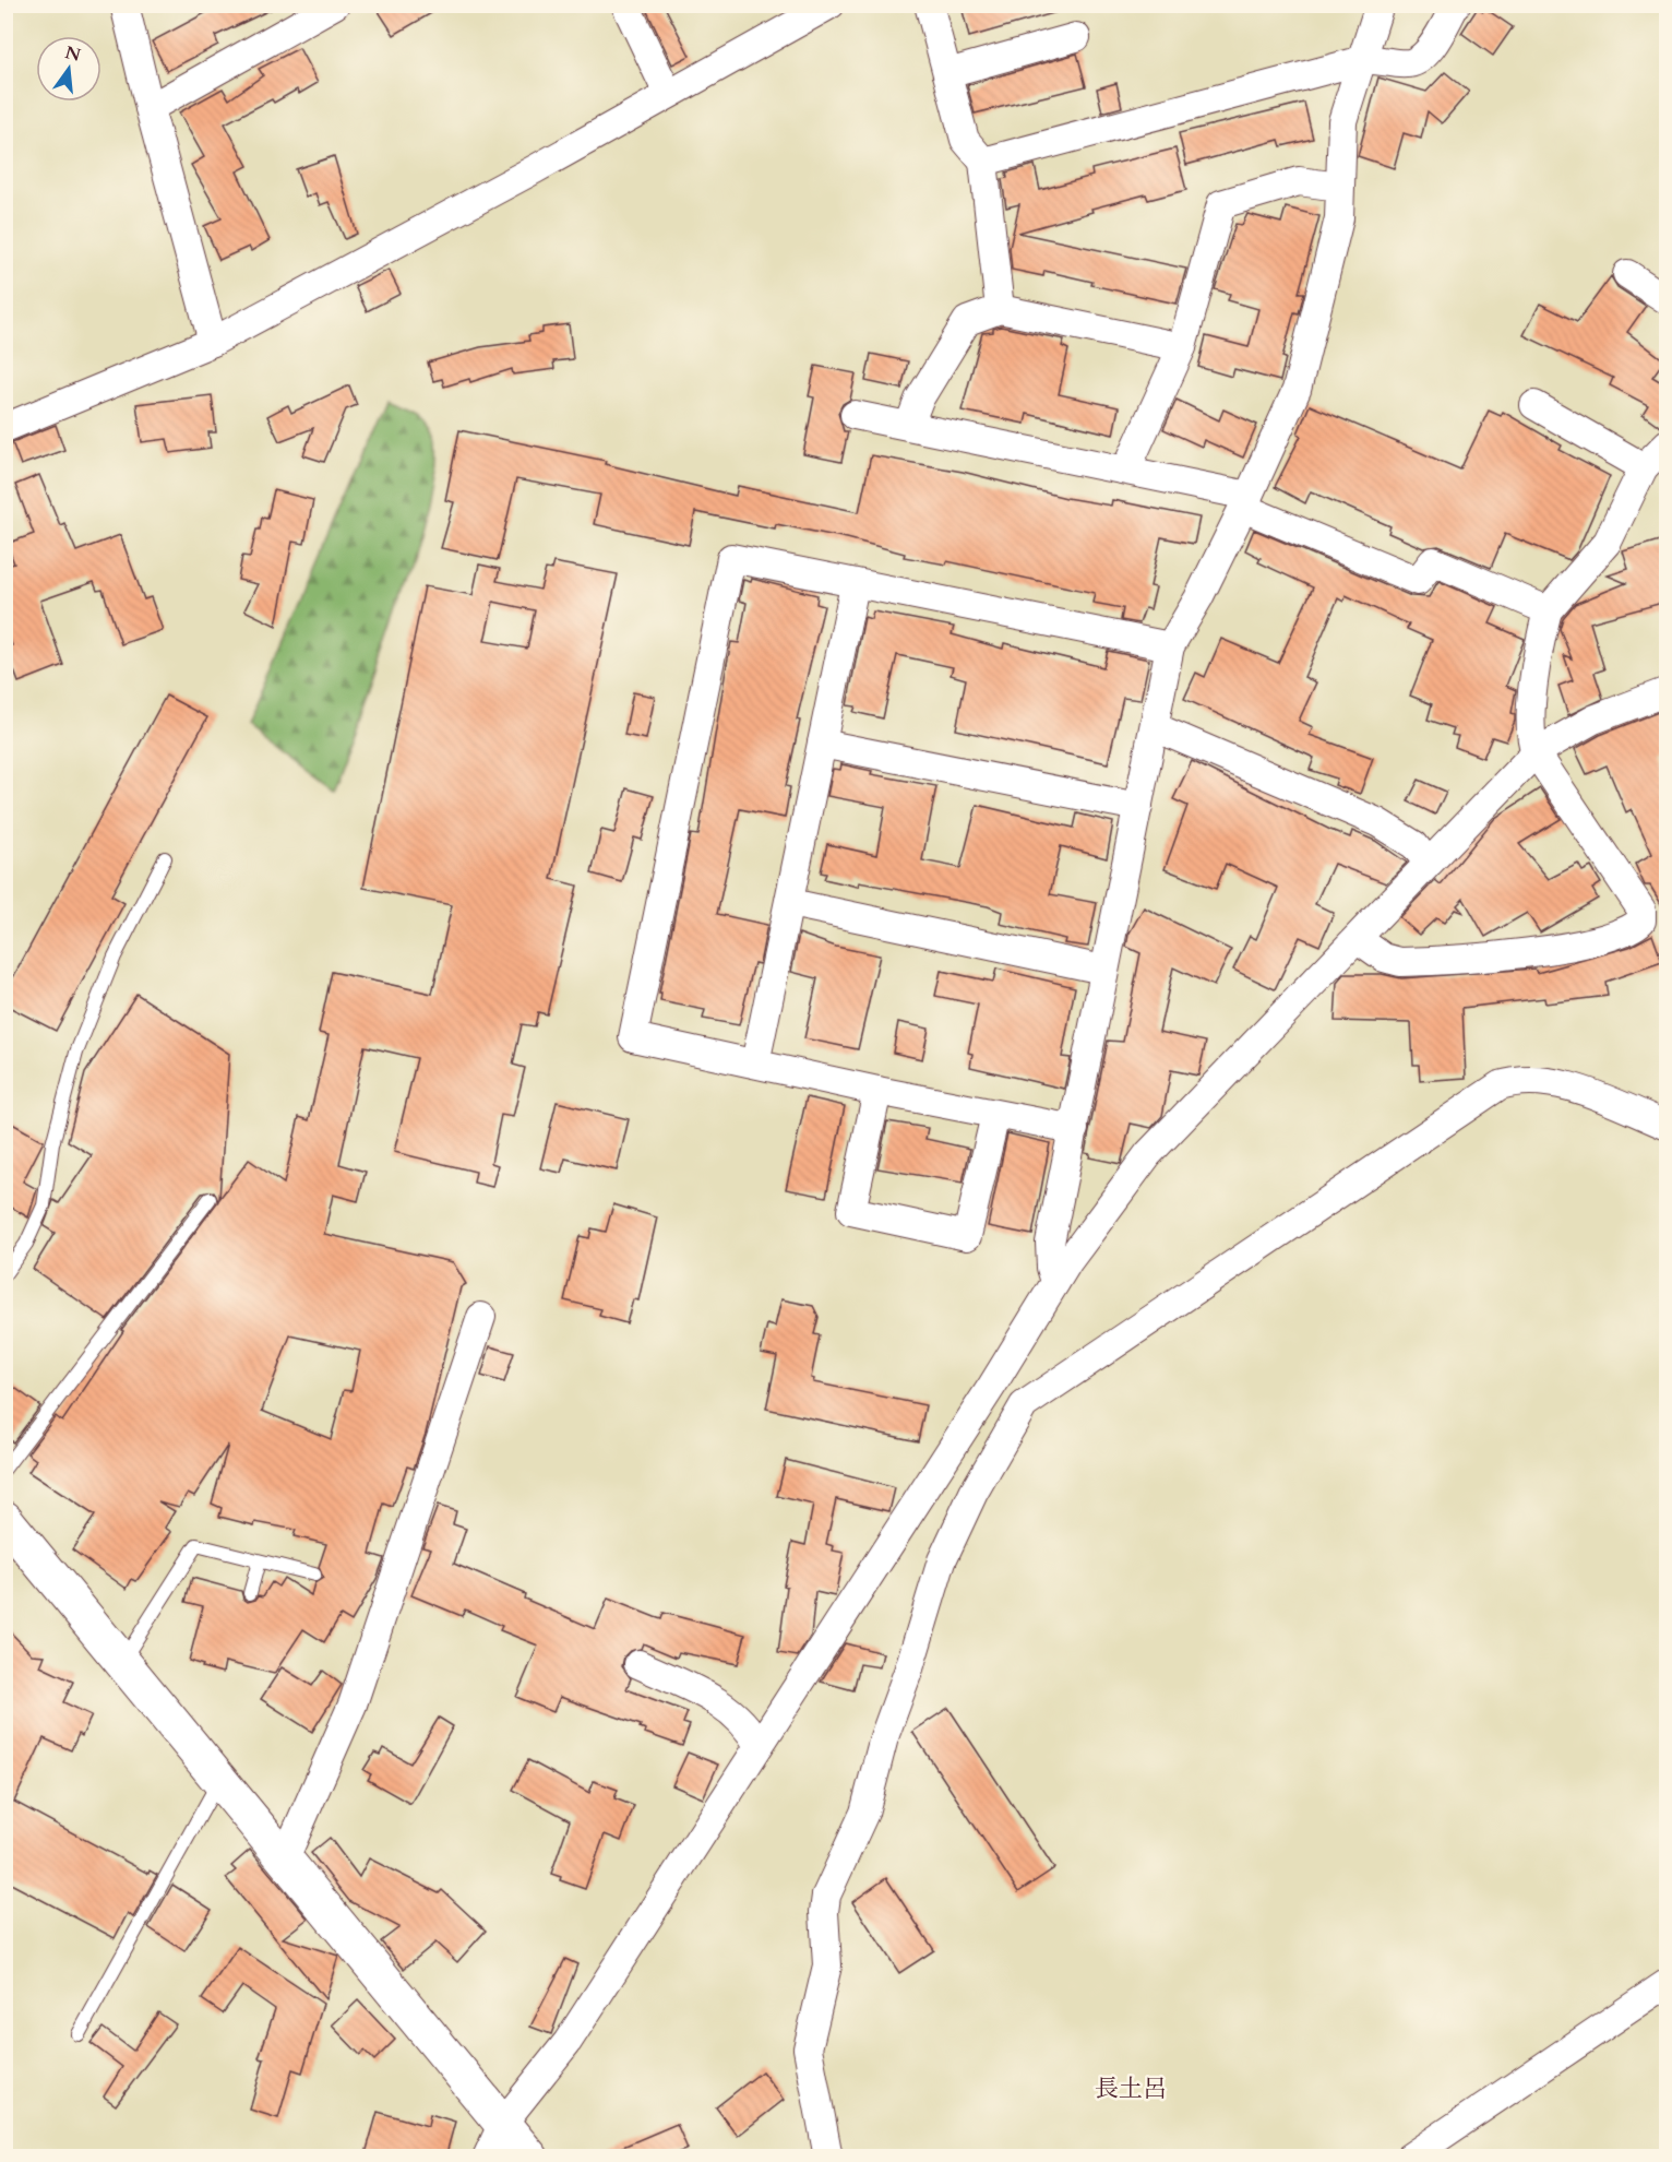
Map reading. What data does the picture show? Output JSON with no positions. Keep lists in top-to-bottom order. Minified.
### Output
{"districts":["長土呂"],"north":"top"}
